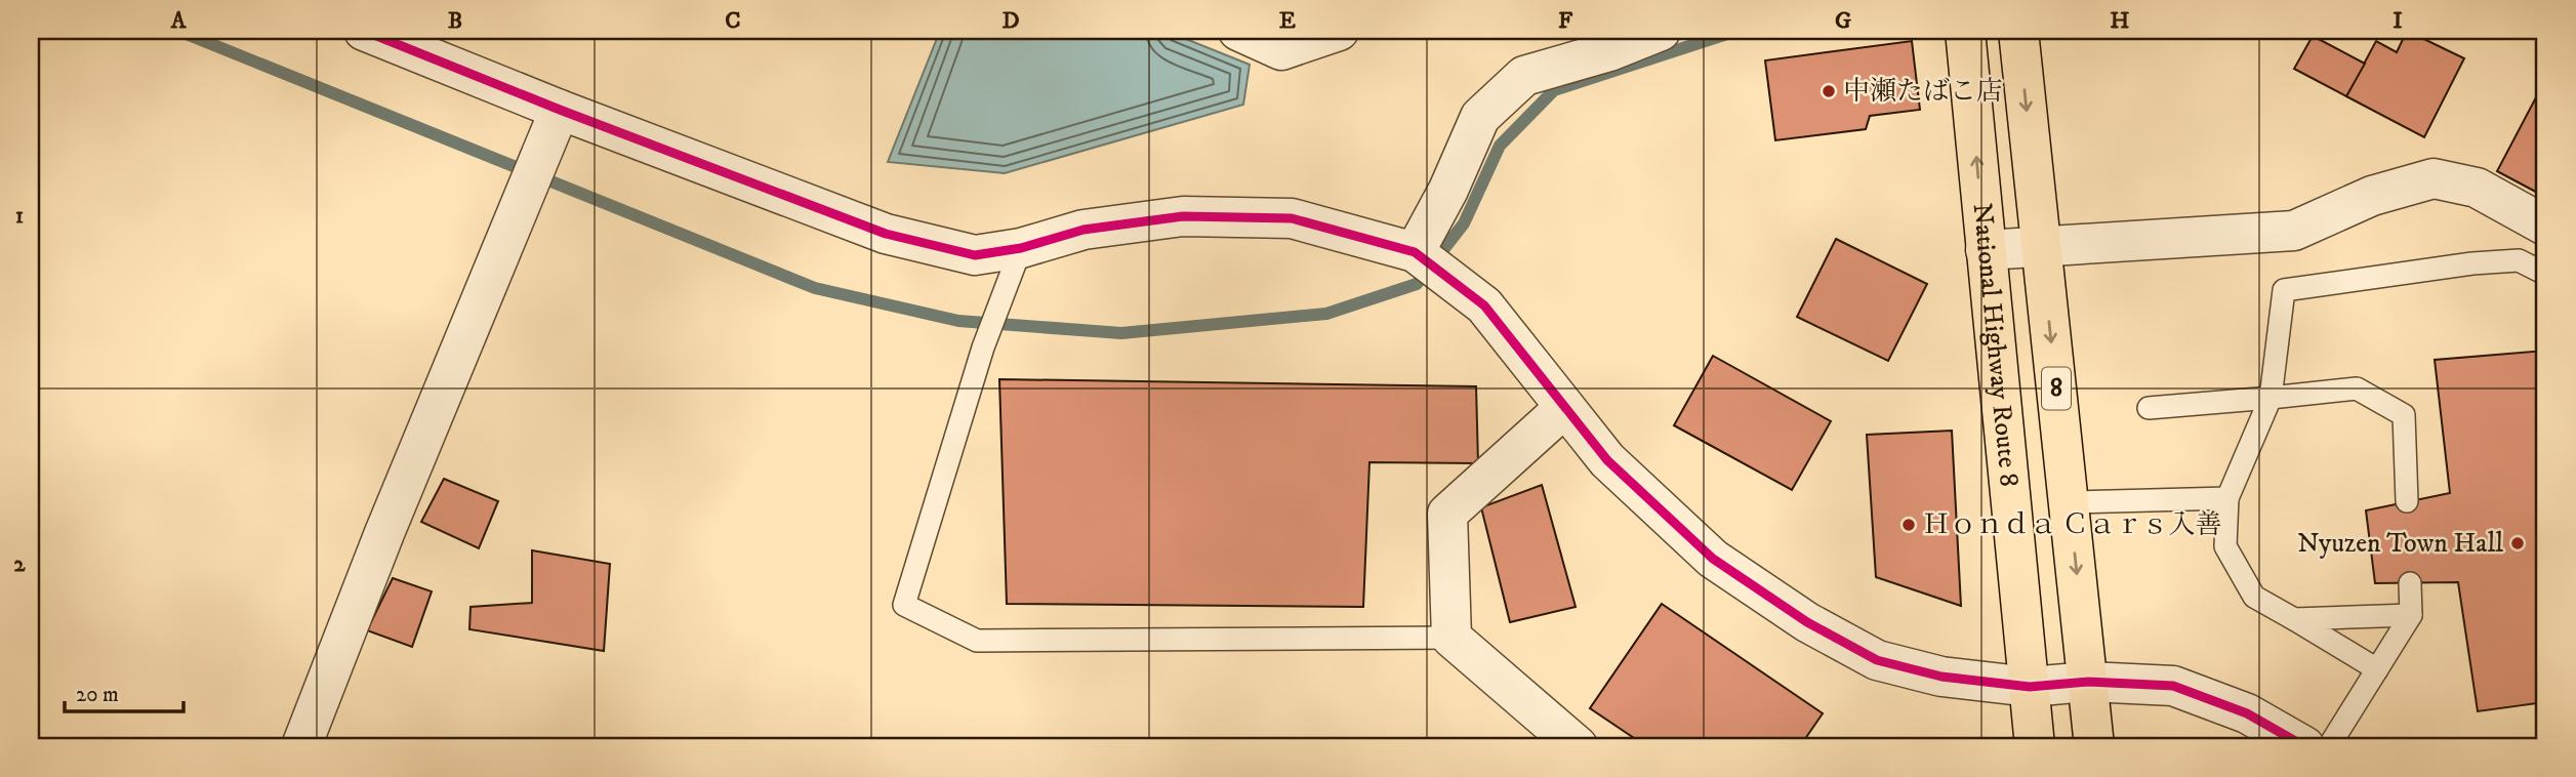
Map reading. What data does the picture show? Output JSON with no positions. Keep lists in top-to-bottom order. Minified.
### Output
{"streets":{"highway":["National Highway Route 8","8"]},"places":["中瀬たばこ店","Ｈｏｎｄａ Ｃａｒｓ入善","Nyuzen Town Hall"],"scale_bar":"20 m","grid":{"columns":["A","B","C","D","E","F","G","H","I"],"rows":["1","2"]}}
